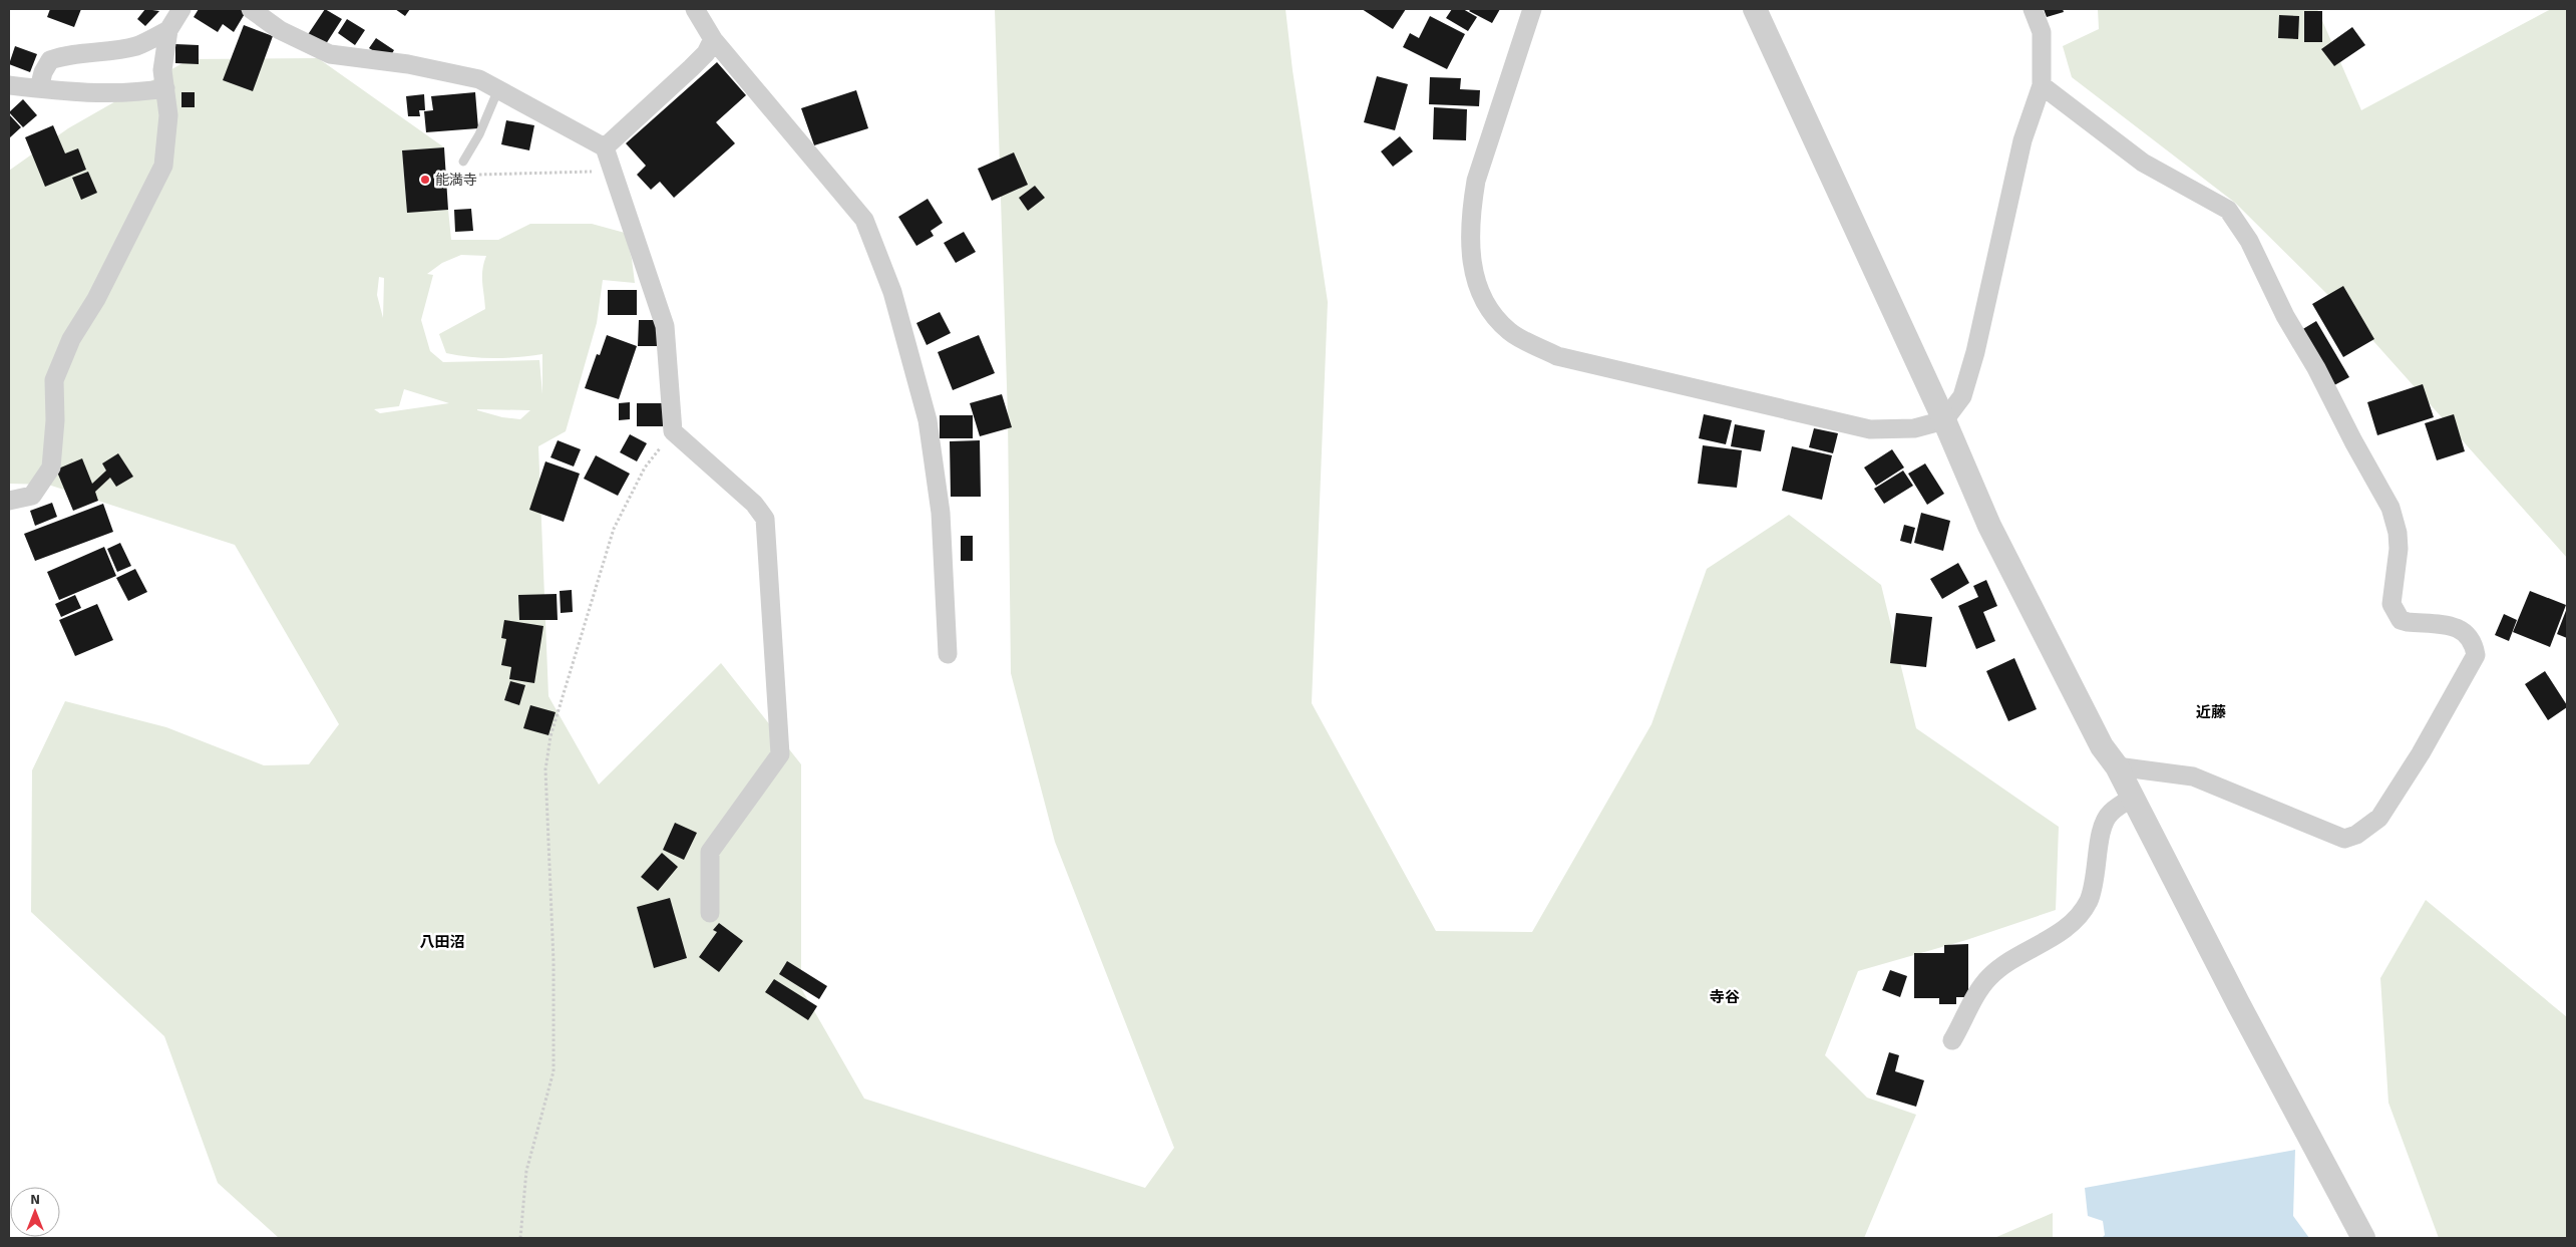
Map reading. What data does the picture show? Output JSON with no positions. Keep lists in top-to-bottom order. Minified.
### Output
{"districts":["近藤","八田沼","寺谷"],"places":["能満寺"],"north":"top"}
